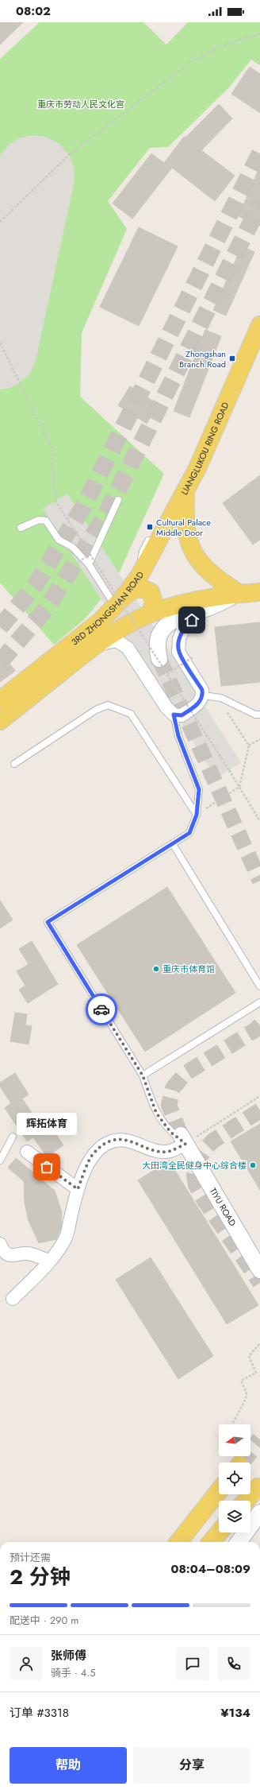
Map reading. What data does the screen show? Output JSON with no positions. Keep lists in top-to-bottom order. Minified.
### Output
{"streets":{"main road":["LIANGLUKOU RING ROAD","3RD ZHONGSHAN ROAD"],"street":["TIYU ROAD"]},"crossings":[["LIANGLUKOU RING ROAD","3RD ZHONGSHAN ROAD"]],"parks":["重庆市劳动人民文化宫"],"places":{"transit":["Zhongshan Branch Road","Cultural Palace Middle Door"],"other":["重庆市体育馆","大田湾全民健身中心综合楼","辉拓体育"]},"north":"left","page":{"status":"08:02","bubble":"辉拓体育","heading":["2 分钟","预计还需","08:04–08:09"],"panel":["张师傅","骑手 · 4.5","订单 #3318","¥134"],"bar":"配送中 · 290 m","buttons":["帮助","分享"]}}
